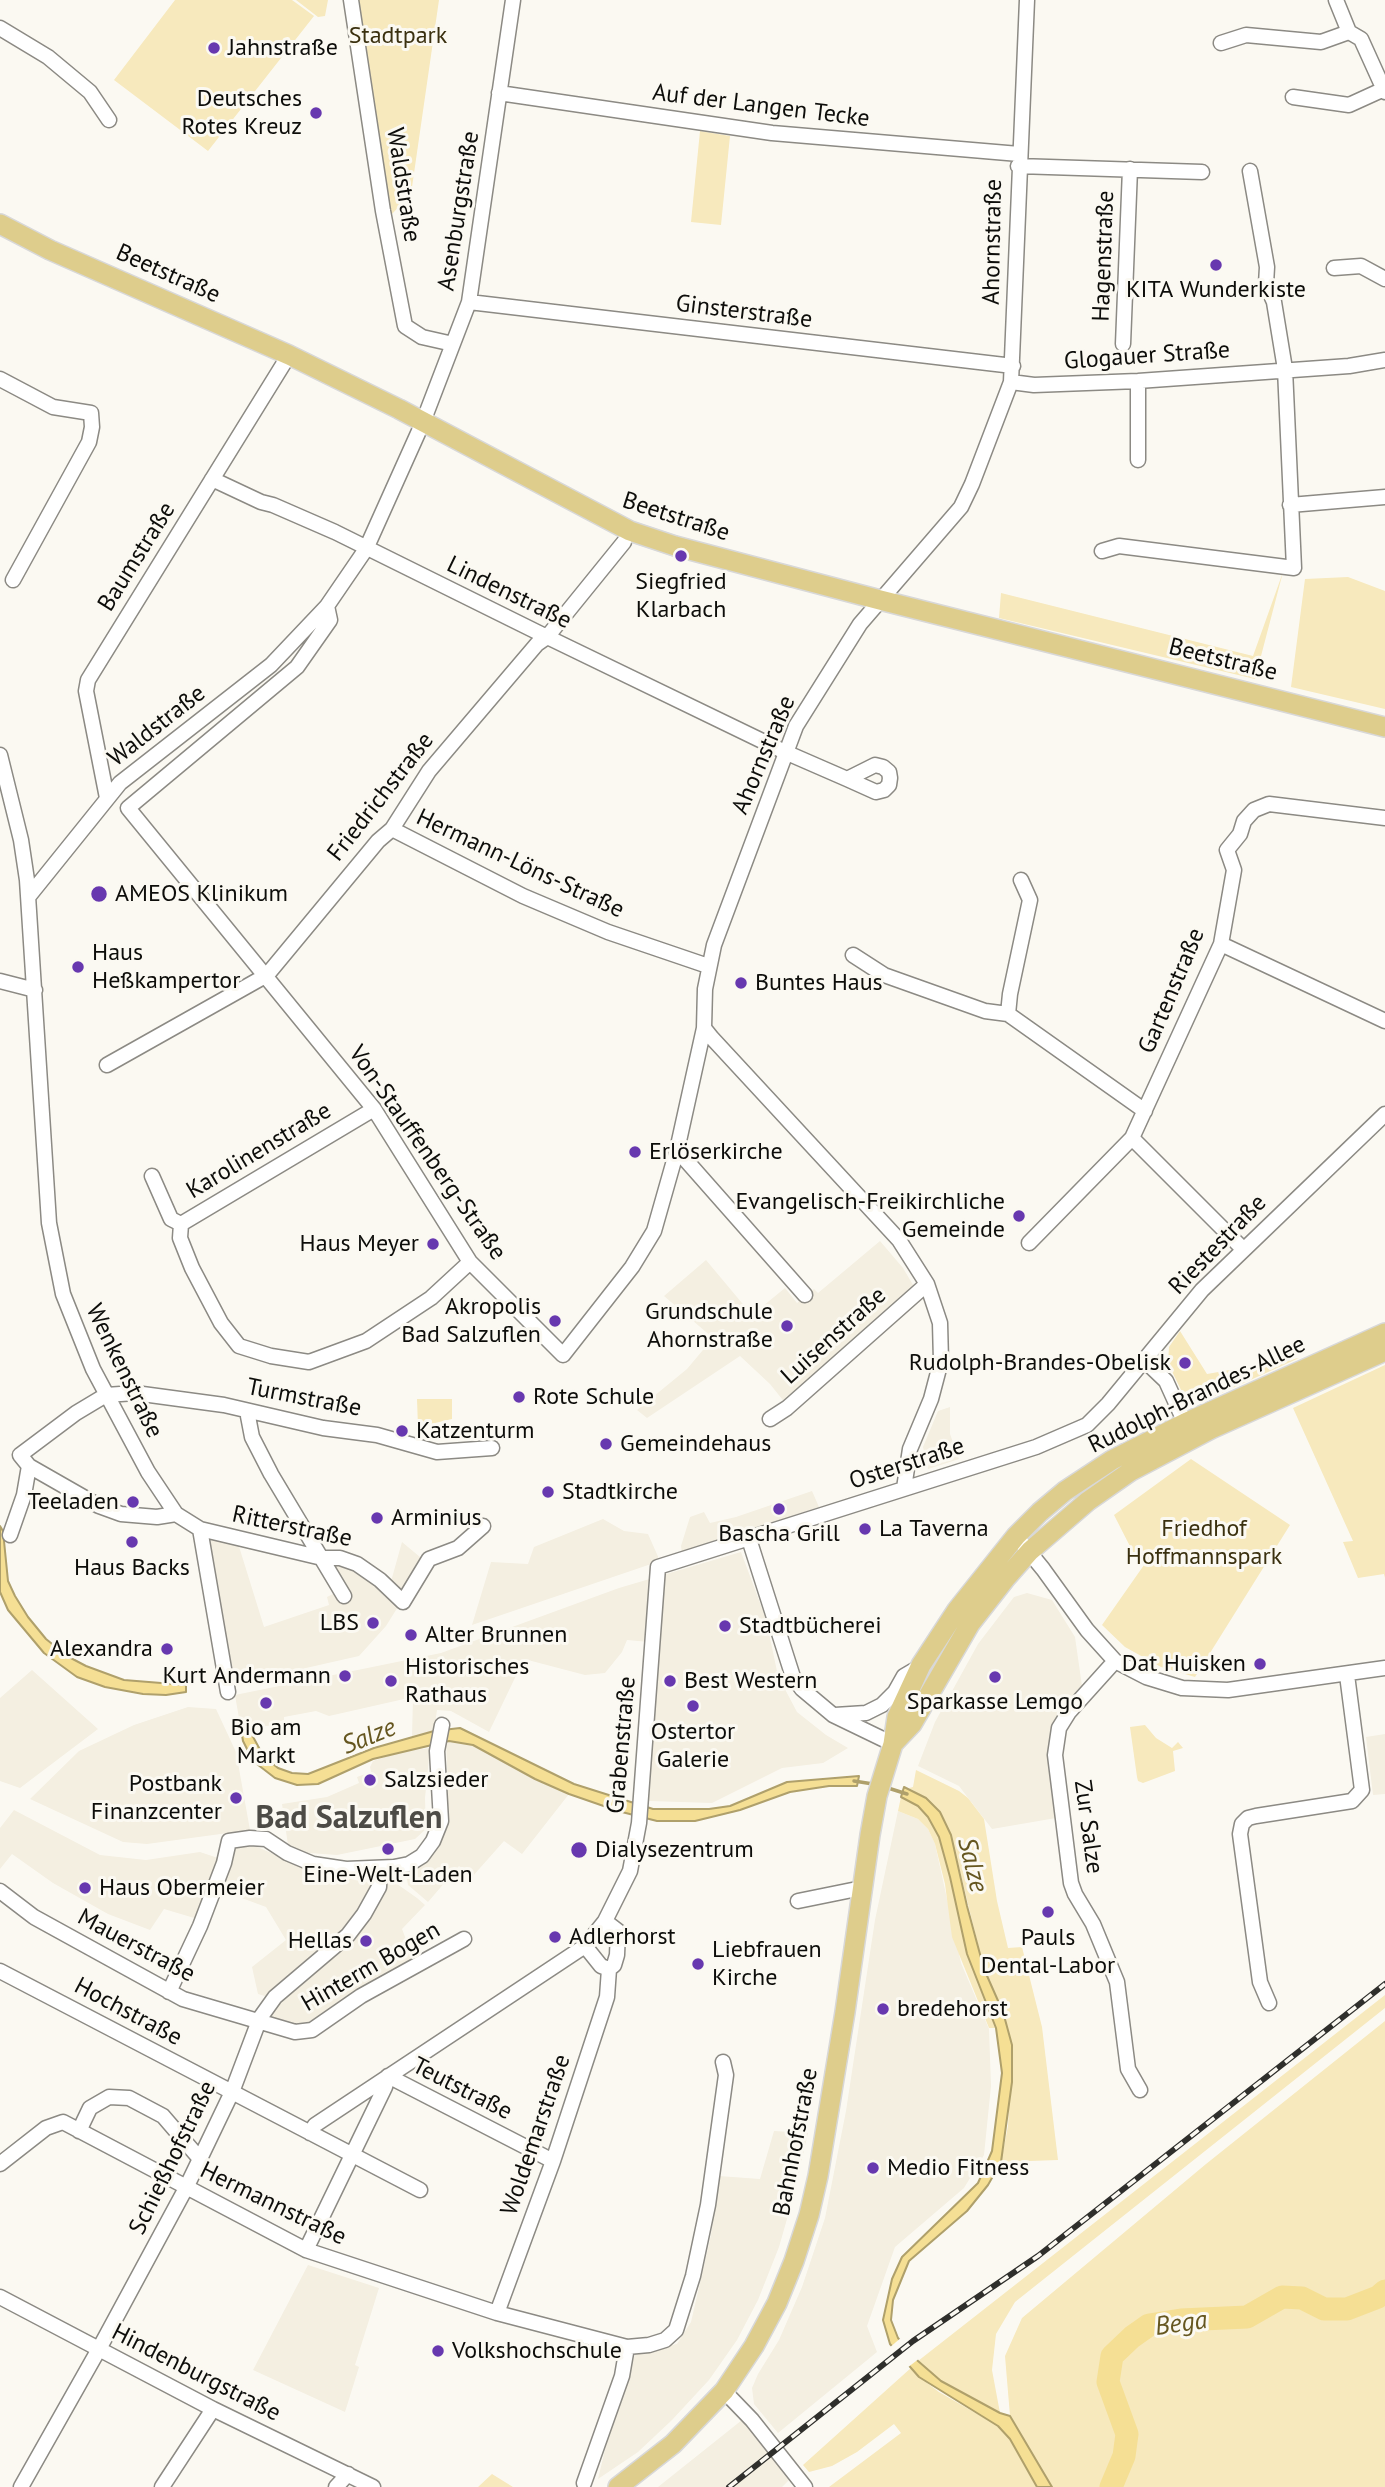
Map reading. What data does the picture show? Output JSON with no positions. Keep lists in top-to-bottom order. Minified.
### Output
{"streets":{"main road":["Beetstraße","Rudolph-Brandes-Allee","Bahnhofstraße"],"street":["Auf der Langen Tecke","Waldstraße","Asenburgstraße","Ahornstraße","Hagenstraße","Ginsterstraße","Glogauer Straße","Baumstraße","Lindenstraße","Friedrichstraße","Hermann-Löns-Straße","Gartenstraße","Karolinenstraße","Von-Stauffenberg-Straße","Riestestraße","Luisenstraße","Wenkenstraße","Turmstraße","Osterstraße","Ritterstraße","Grabenstraße","Zur Salze","Mauerstraße","Hinterm Bogen","Hochstraße","Teutstraße","Woldemarstraße","Schießhofstraße","Hermannstraße","Hindenburgstraße"]},"crossings":[["Auf der Langen Tecke","Asenburgstraße"],["Auf der Langen Tecke","Ahornstraße"],["Auf der Langen Tecke","Hagenstraße"],["Waldstraße","Asenburgstraße"],["Waldstraße","Beetstraße"],["Waldstraße","Baumstraße"],["Waldstraße","Lindenstraße"],["Waldstraße","Von-Stauffenberg-Straße"],["Waldstraße","Wenkenstraße"],["Asenburgstraße","Beetstraße"],["Asenburgstraße","Ginsterstraße"],["Ahornstraße","Beetstraße"],["Ahornstraße","Ginsterstraße"],["Ahornstraße","Glogauer Straße"],["Ahornstraße","Lindenstraße"],["Ahornstraße","Hermann-Löns-Straße"],["Ahornstraße","Von-Stauffenberg-Straße"],["Beetstraße","Baumstraße"],["Baumstraße","Lindenstraße"],["Lindenstraße","Friedrichstraße"],["Friedrichstraße","Hermann-Löns-Straße"],["Friedrichstraße","Von-Stauffenberg-Straße"],["Karolinenstraße","Von-Stauffenberg-Straße"],["Riestestraße","Osterstraße"],["Wenkenstraße","Turmstraße"],["Wenkenstraße","Ritterstraße"],["Rudolph-Brandes-Allee","Bahnhofstraße"],["Osterstraße","Grabenstraße"],["Grabenstraße","Woldemarstraße"],["Mauerstraße","Hinterm Bogen"],["Mauerstraße","Schießhofstraße"],["Hinterm Bogen","Schießhofstraße"],["Hochstraße","Schießhofstraße"],["Teutstraße","Woldemarstraße"],["Woldemarstraße","Hermannstraße"],["Schießhofstraße","Hermannstraße"],["Schießhofstraße","Hindenburgstraße"]],"districts":["Bad Salzuflen"],"water":["Salze","Bega"],"parks":["Stadtpark","Friedhof Hoffmannspark"],"places":["Jahnstraße","Deutsches Rotes Kreuz","KITA Wunderkiste","Siegfried Klarbach","AMEOS Klinikum","Haus Heßkampertor","Buntes Haus","Erlöserkirche","Evangelisch-Freikirchliche Gemeinde","Haus Meyer","Akropolis Bad Salzuflen","Grundschule Ahornstraße","Rudolph-Brandes-Obelisk","Rote Schule","Katzenturm","Gemeindehaus","Stadtkirche","Teeladen","Bascha Grill","Arminius","La Taverna","Haus Backs","LBS","Stadtbücherei","Alter Brunnen","Alexandra","Dat Huisken","Kurt Andermann","Sparkasse Lemgo","Historisches Rathaus","Best Western","Bio am Markt","Ostertor Galerie","Salzsieder","Postbank Finanzcenter","Eine-Welt-Laden","Dialysezentrum","Haus Obermeier","Pauls Dental-Labor","Adlerhorst","Hellas","Liebfrauen Kirche","bredehorst","Medio Fitness","Volkshochschule"]}
